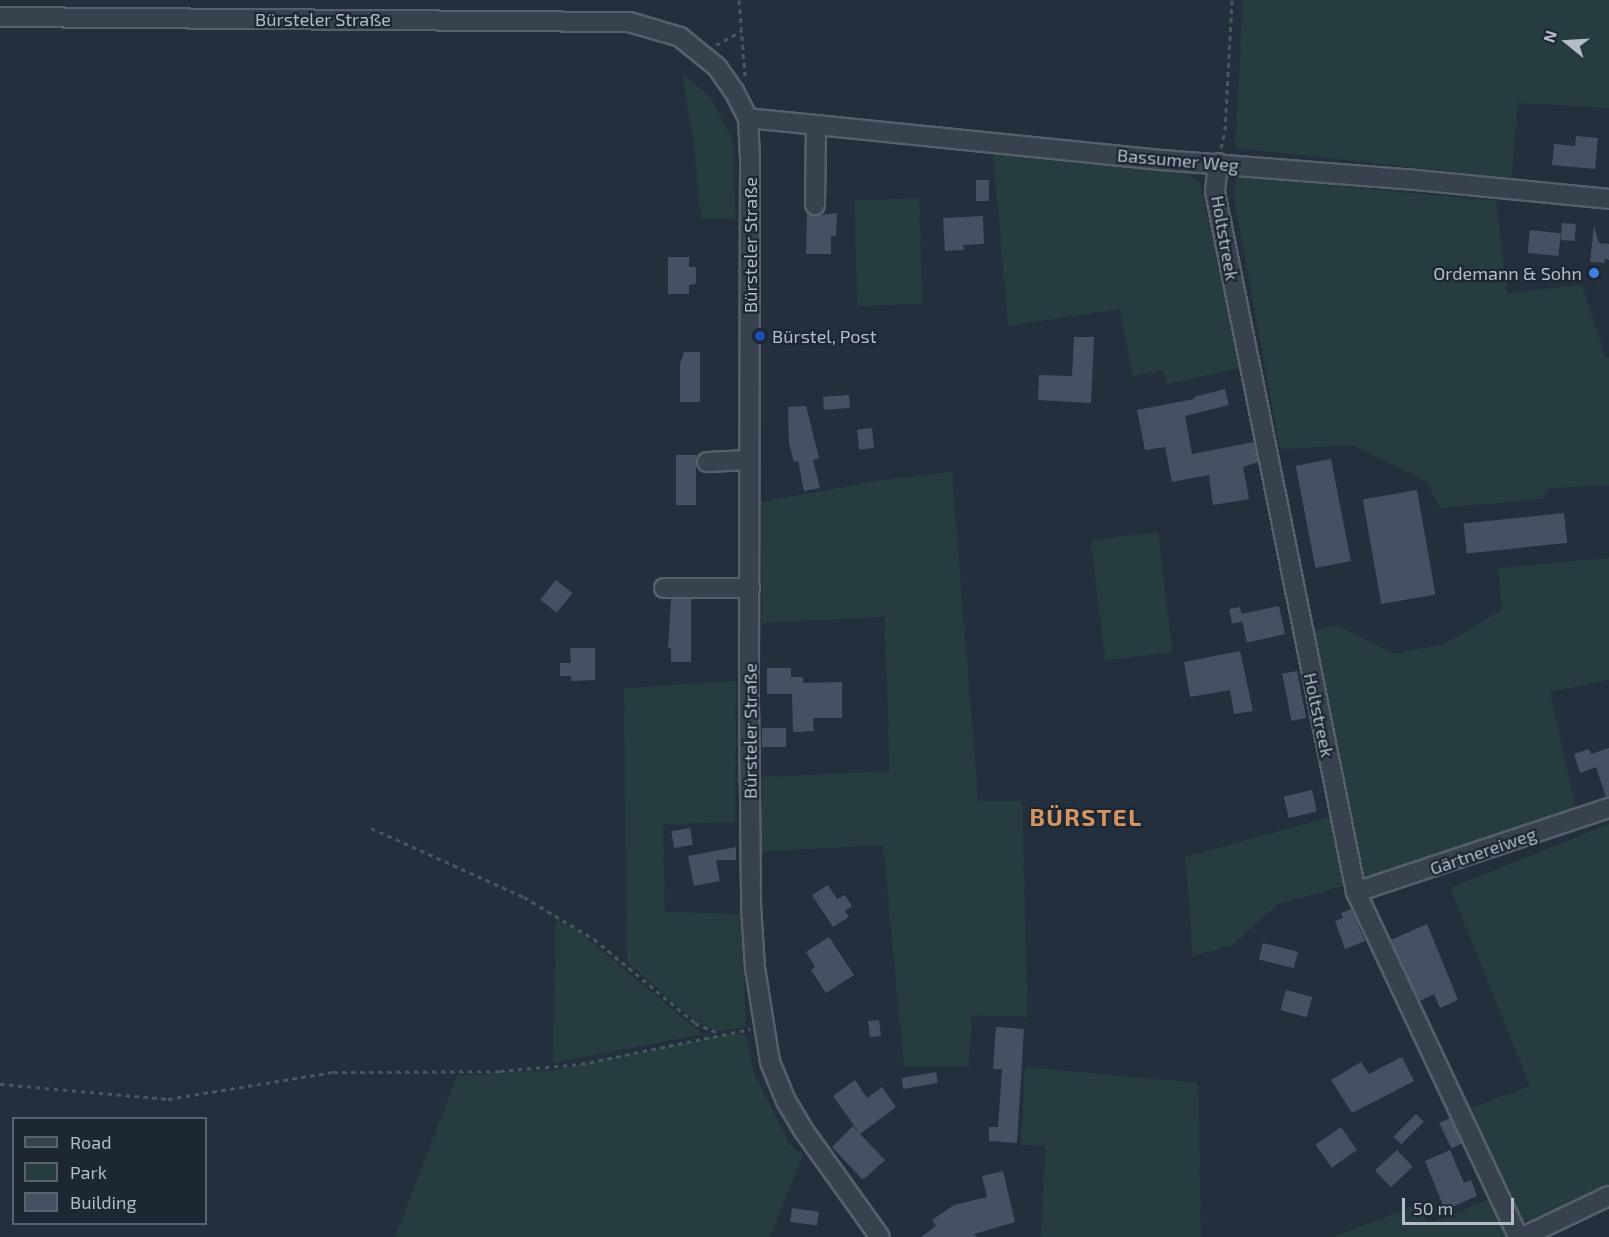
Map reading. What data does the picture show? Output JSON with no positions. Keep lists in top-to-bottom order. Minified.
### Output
{"streets":{"street":["Bürsteler Straße","Bassumer Weg","Holtstreek","Gärtnereiweg"]},"crossings":[["Bürsteler Straße","Bassumer Weg"],["Bassumer Weg","Holtstreek"],["Holtstreek","Gärtnereiweg"]],"districts":["BÜRSTEL"],"places":["Ordemann & Sohn","Bürstel, Post"],"legend":["Road","Park","Building"],"scale_bar":"50 m","north":"left"}
